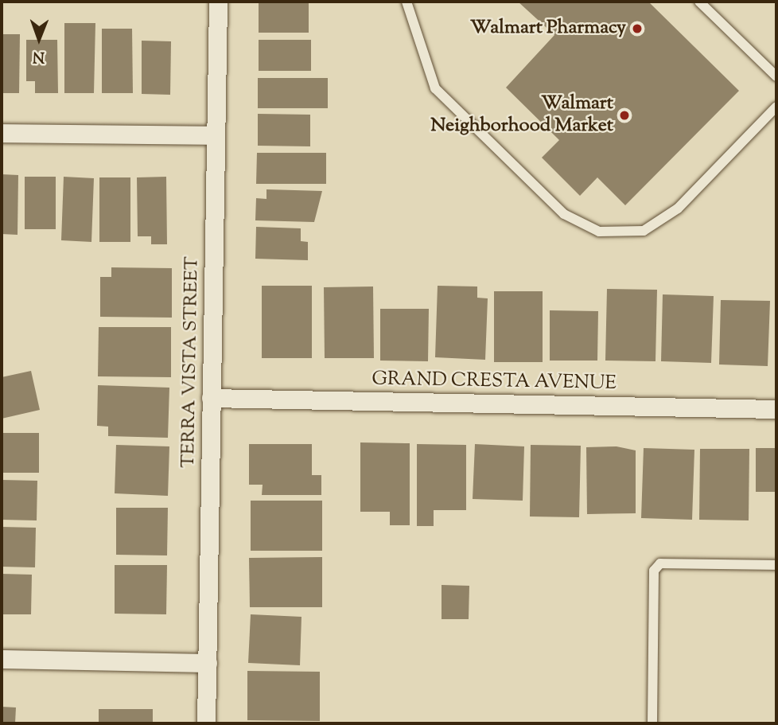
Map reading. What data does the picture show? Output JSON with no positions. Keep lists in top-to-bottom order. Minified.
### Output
{"streets":{"street":["TERRA VISTA STREET","GRAND CRESTA AVENUE"]},"crossings":[["TERRA VISTA STREET","GRAND CRESTA AVENUE"]],"places":["Walmart Pharmacy","Walmart Neighborhood Market"],"north":"bottom"}
